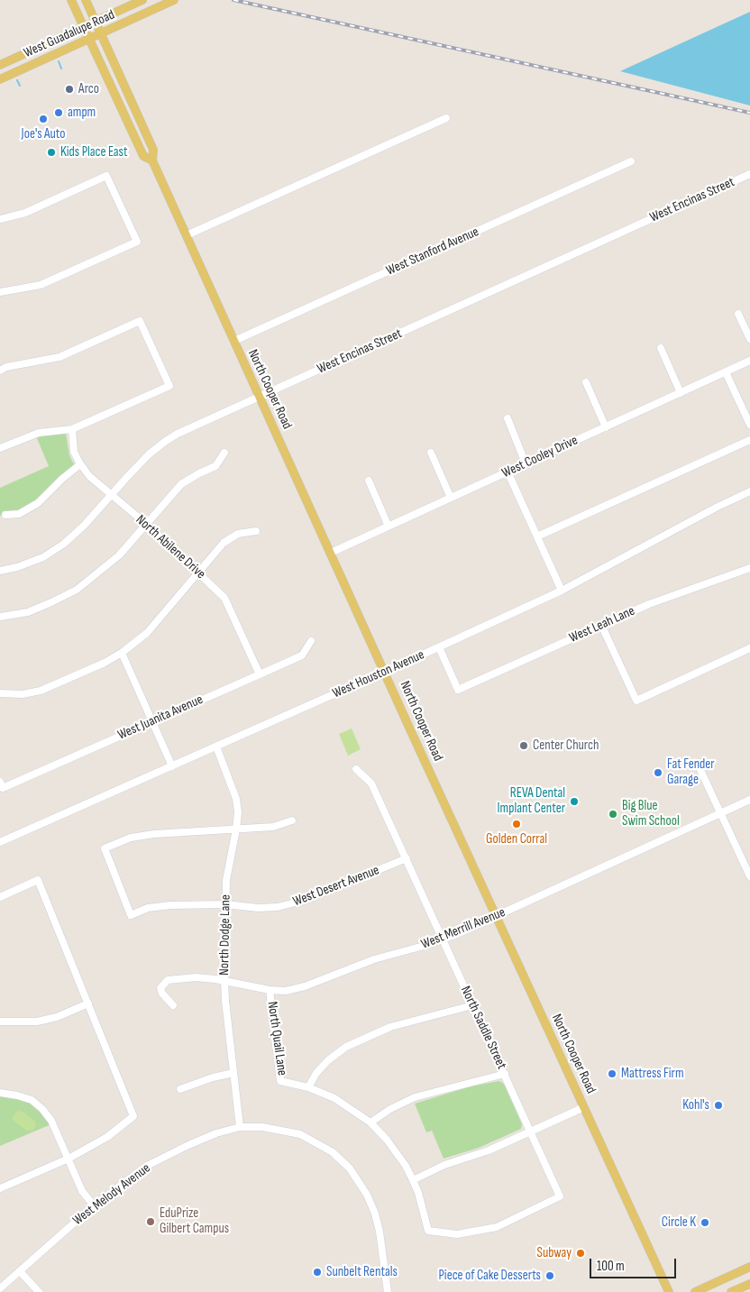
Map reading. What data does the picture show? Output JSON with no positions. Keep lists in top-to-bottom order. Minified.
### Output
{"streets":{"main road":["West Guadalupe Road","North Cooper Road"],"street":["West Encinas Street","West Stanford Avenue","West Cooley Drive","North Abilene Drive","West Leah Lane","West Houston Avenue","West Juanita Avenue","West Desert Avenue","West Merrill Avenue","North Dodge Lane","North Saddle Street","North Quail Lane","West Melody Avenue"]},"crossings":[["West Guadalupe Road","North Cooper Road"],["West Encinas Street","North Cooper Road"],["West Encinas Street","North Abilene Drive"],["West Stanford Avenue","North Cooper Road"],["North Cooper Road","West Cooley Drive"],["North Cooper Road","West Houston Avenue"],["North Cooper Road","West Merrill Avenue"],["North Abilene Drive","West Juanita Avenue"],["West Leah Lane","West Houston Avenue"],["West Houston Avenue","North Dodge Lane"],["West Desert Avenue","North Dodge Lane"],["West Desert Avenue","North Saddle Street"],["West Merrill Avenue","North Dodge Lane"],["West Merrill Avenue","North Saddle Street"],["West Merrill Avenue","North Quail Lane"],["North Dodge Lane","West Melody Avenue"],["North Saddle Street","North Quail Lane"]],"places":["Arco","ampm","Joe's Auto","Kids Place East","Center Church","Fat Fender Garage","REVA Dental Implant Center","Big Blue Swim School","Golden Corral","Mattress Firm","Kohl's","EduPrize Gilbert Campus","Circle K","Subway","Sunbelt Rentals","Piece of Cake Desserts"],"scale_bar":"100 m"}
